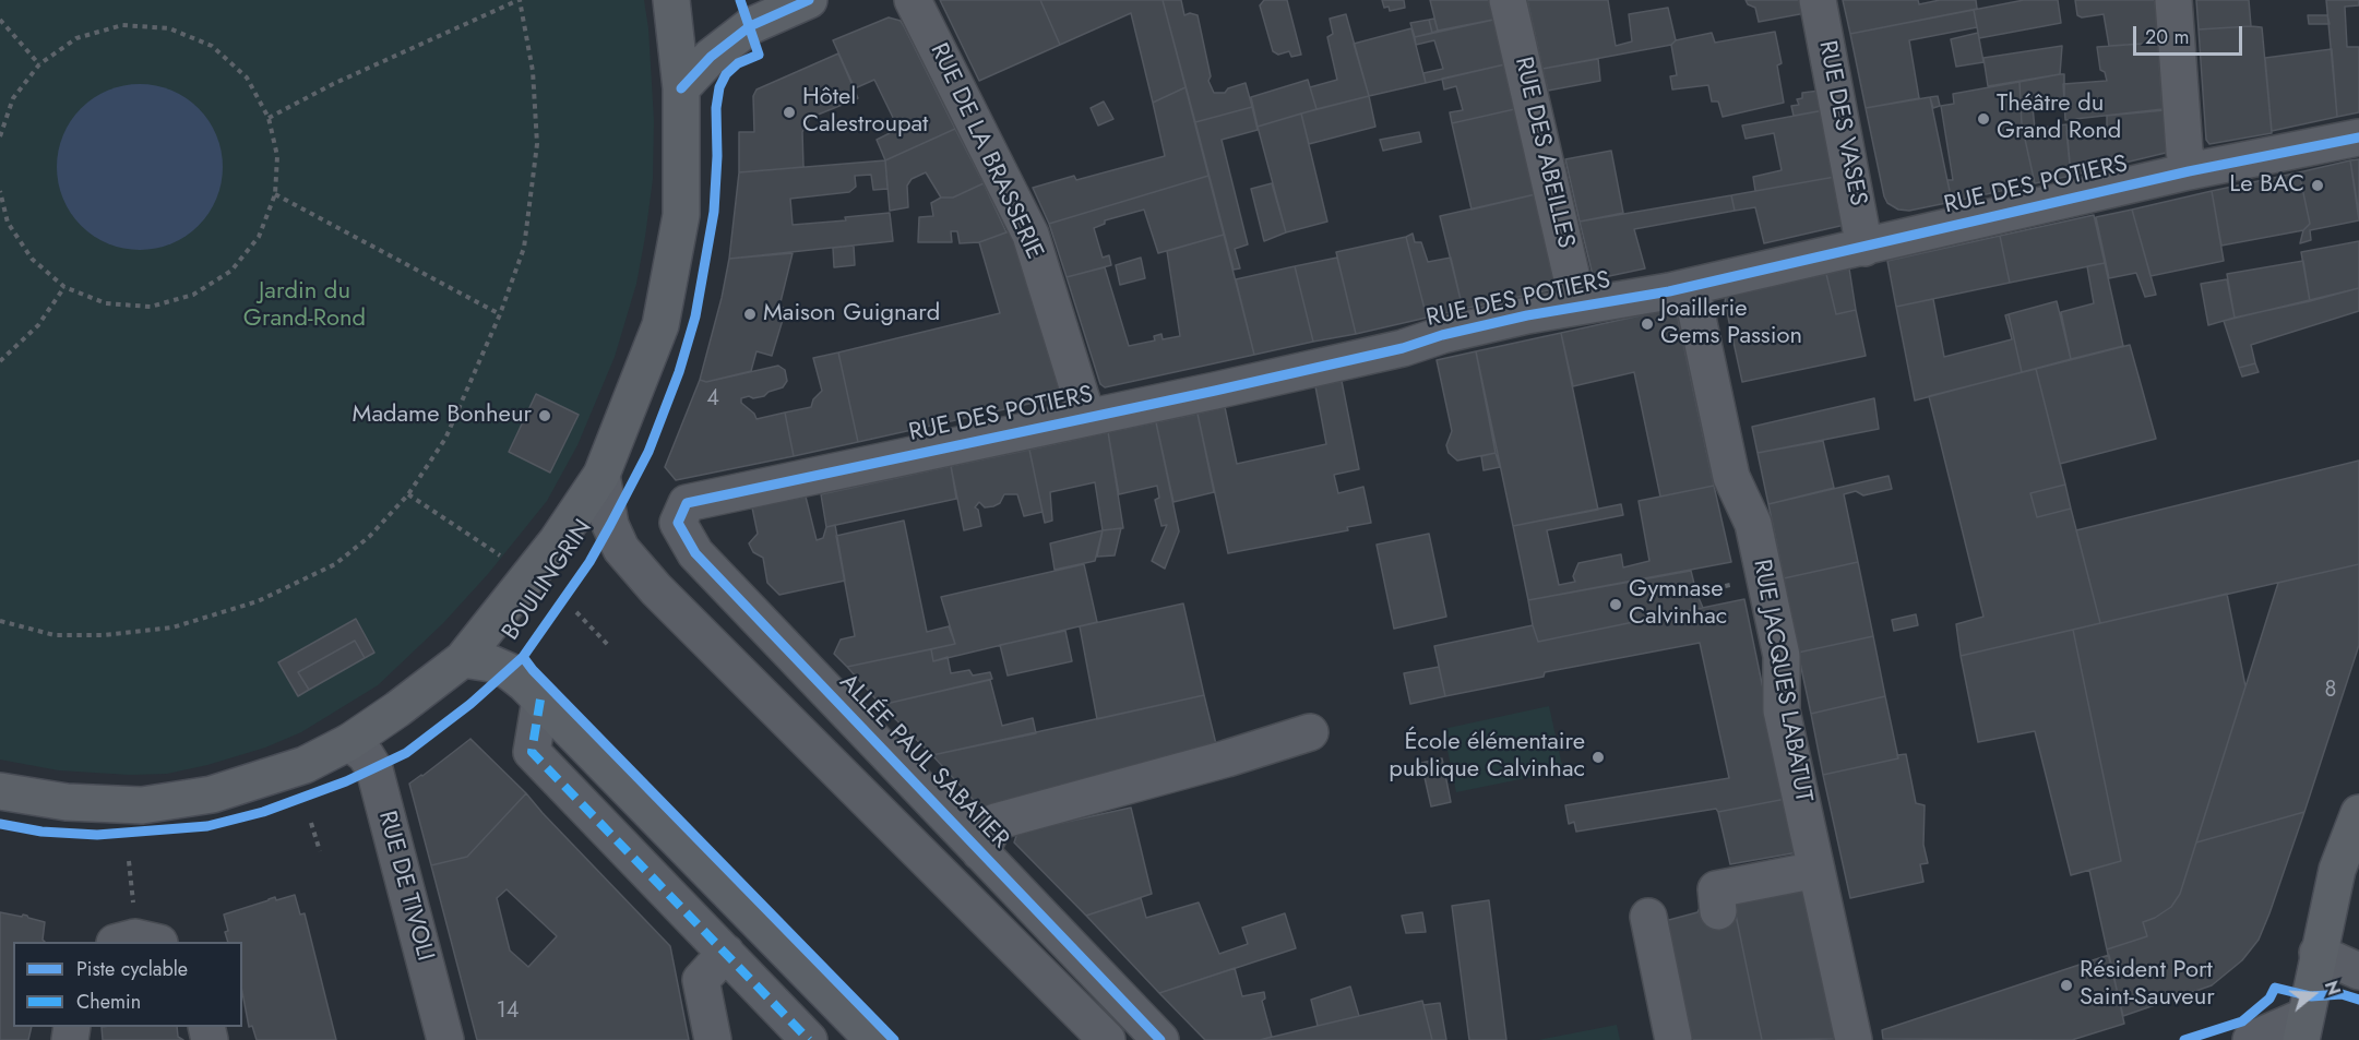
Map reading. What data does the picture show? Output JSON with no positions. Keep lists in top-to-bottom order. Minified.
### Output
{"streets":{"main road":["BOULINGRIN"],"street":["RUE DES VASES","RUE DE LA BRASSERIE","RUE DES ABEILLES","RUE DES POTIERS","RUE JACQUES LABATUT","ALLÉE PAUL SABATIER","RUE DE TIVOLI"]},"crossings":[["RUE DES VASES","RUE DES POTIERS"],["RUE DE LA BRASSERIE","RUE DES POTIERS"],["RUE DES ABEILLES","RUE DES POTIERS"],["RUE DES POTIERS","RUE JACQUES LABATUT"],["RUE DES POTIERS","ALLÉE PAUL SABATIER"],["BOULINGRIN","RUE DE TIVOLI"]],"parks":["Jardin du Grand-Rond"],"places":["Hôtel Calestroupat","Théâtre du Grand Rond","Le BAC","Maison Guignard","Joaillerie Gems Passion","Madame Bonheur","Gymnase Calvinhac","École élémentaire publique Calvinhac","Résident Port Saint-Sauveur"],"house_numbers":["4","8","14"],"legend":["Piste cyclable","Chemin"],"scale_bar":"20 m","north":"right"}
